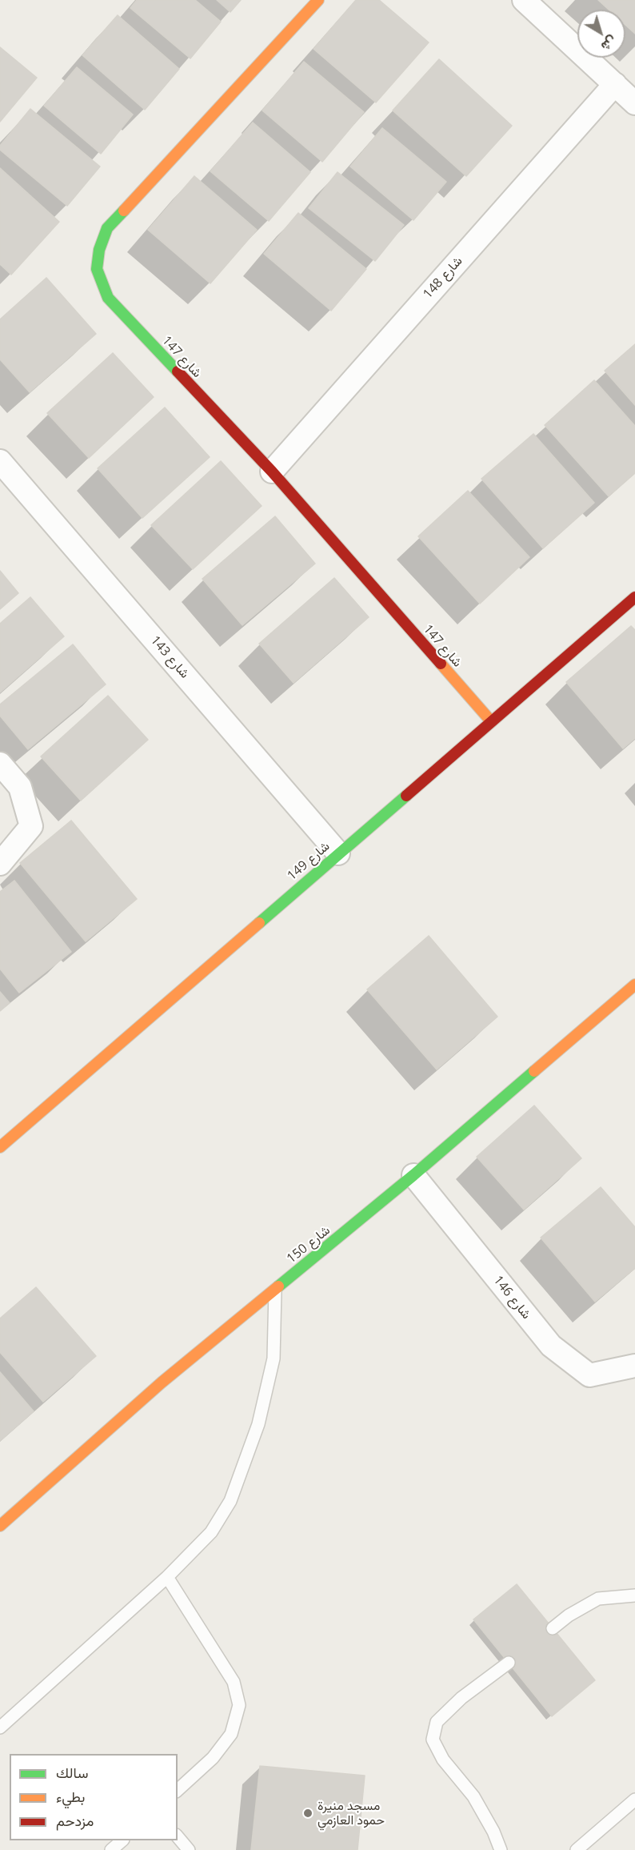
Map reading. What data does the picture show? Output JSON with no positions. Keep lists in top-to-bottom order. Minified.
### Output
{"streets":{"street":["شارع 148","شارع 147","شارع 143","شارع 149","شارع 150","شارع 146"]},"crossings":[["شارع 148","شارع 147"],["شارع 147","شارع 149"],["شارع 143","شارع 149"],["شارع 150","شارع 146"]],"places":["مسجد منيرة حمود العازمي"],"legend":["سالك","بطيء","مزدحم"],"north":"bottom right"}
